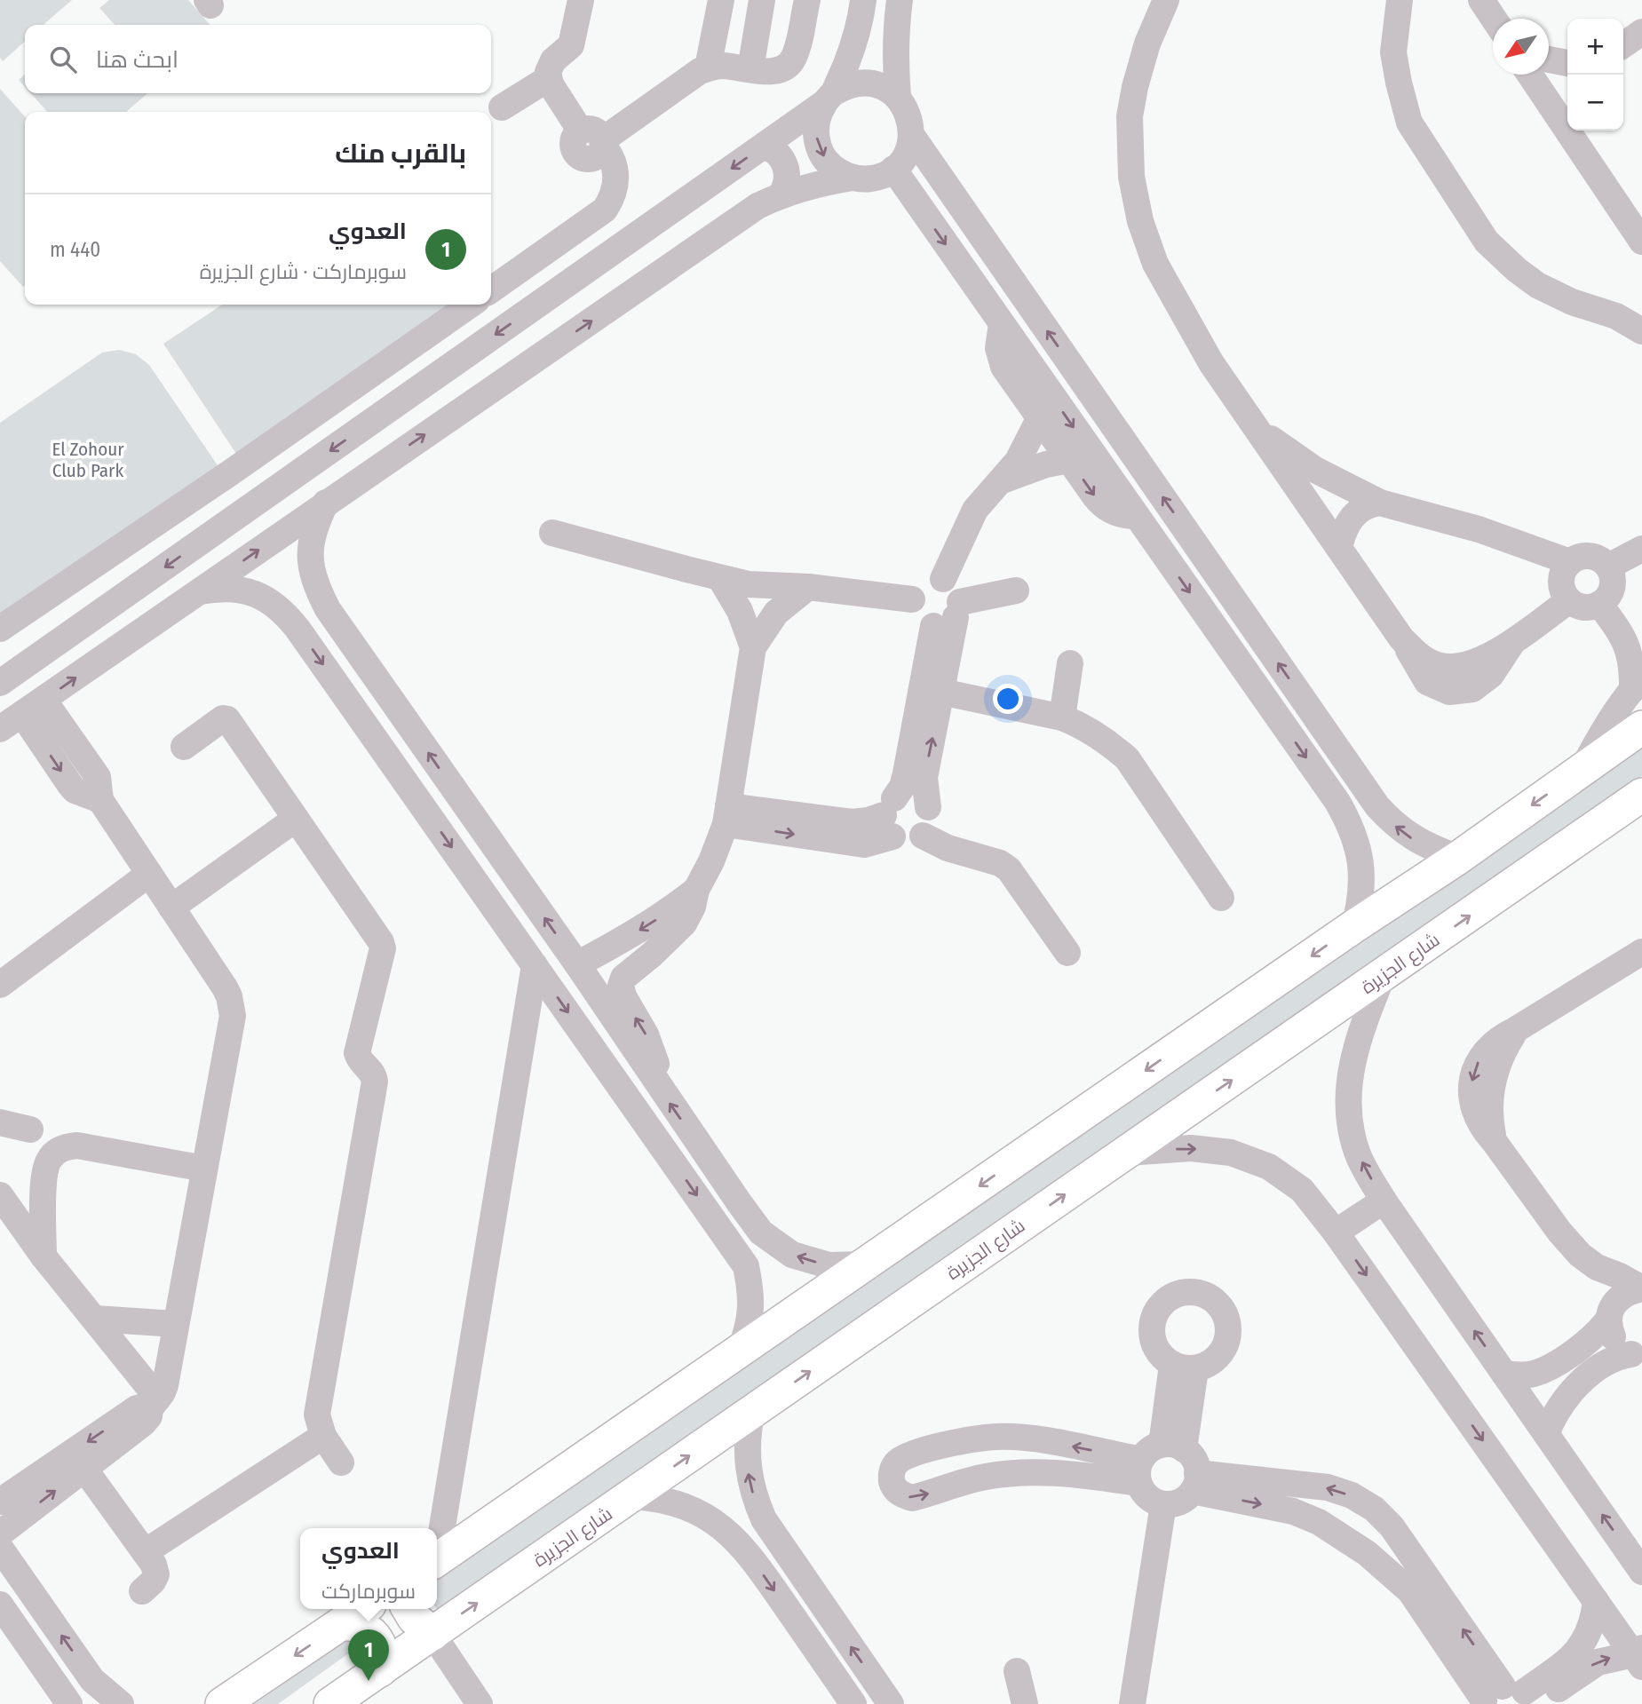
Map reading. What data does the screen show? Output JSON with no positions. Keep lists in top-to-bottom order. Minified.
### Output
{"streets":{"main road":["شارع الجزيرة"]},"parks":["El Zohour Club Park"],"north":"bottom left","page":{"map_buttons":["+","−"],"search":"ابحث هنا","heading":"بالقرب منك","list":[{"mark":"1","name":"العدوي","note":"سوبرماركت · شارع الجزيرة","value":"440 m"}],"popup":["العدوي","سوبرماركت"],"pins":"1"}}
